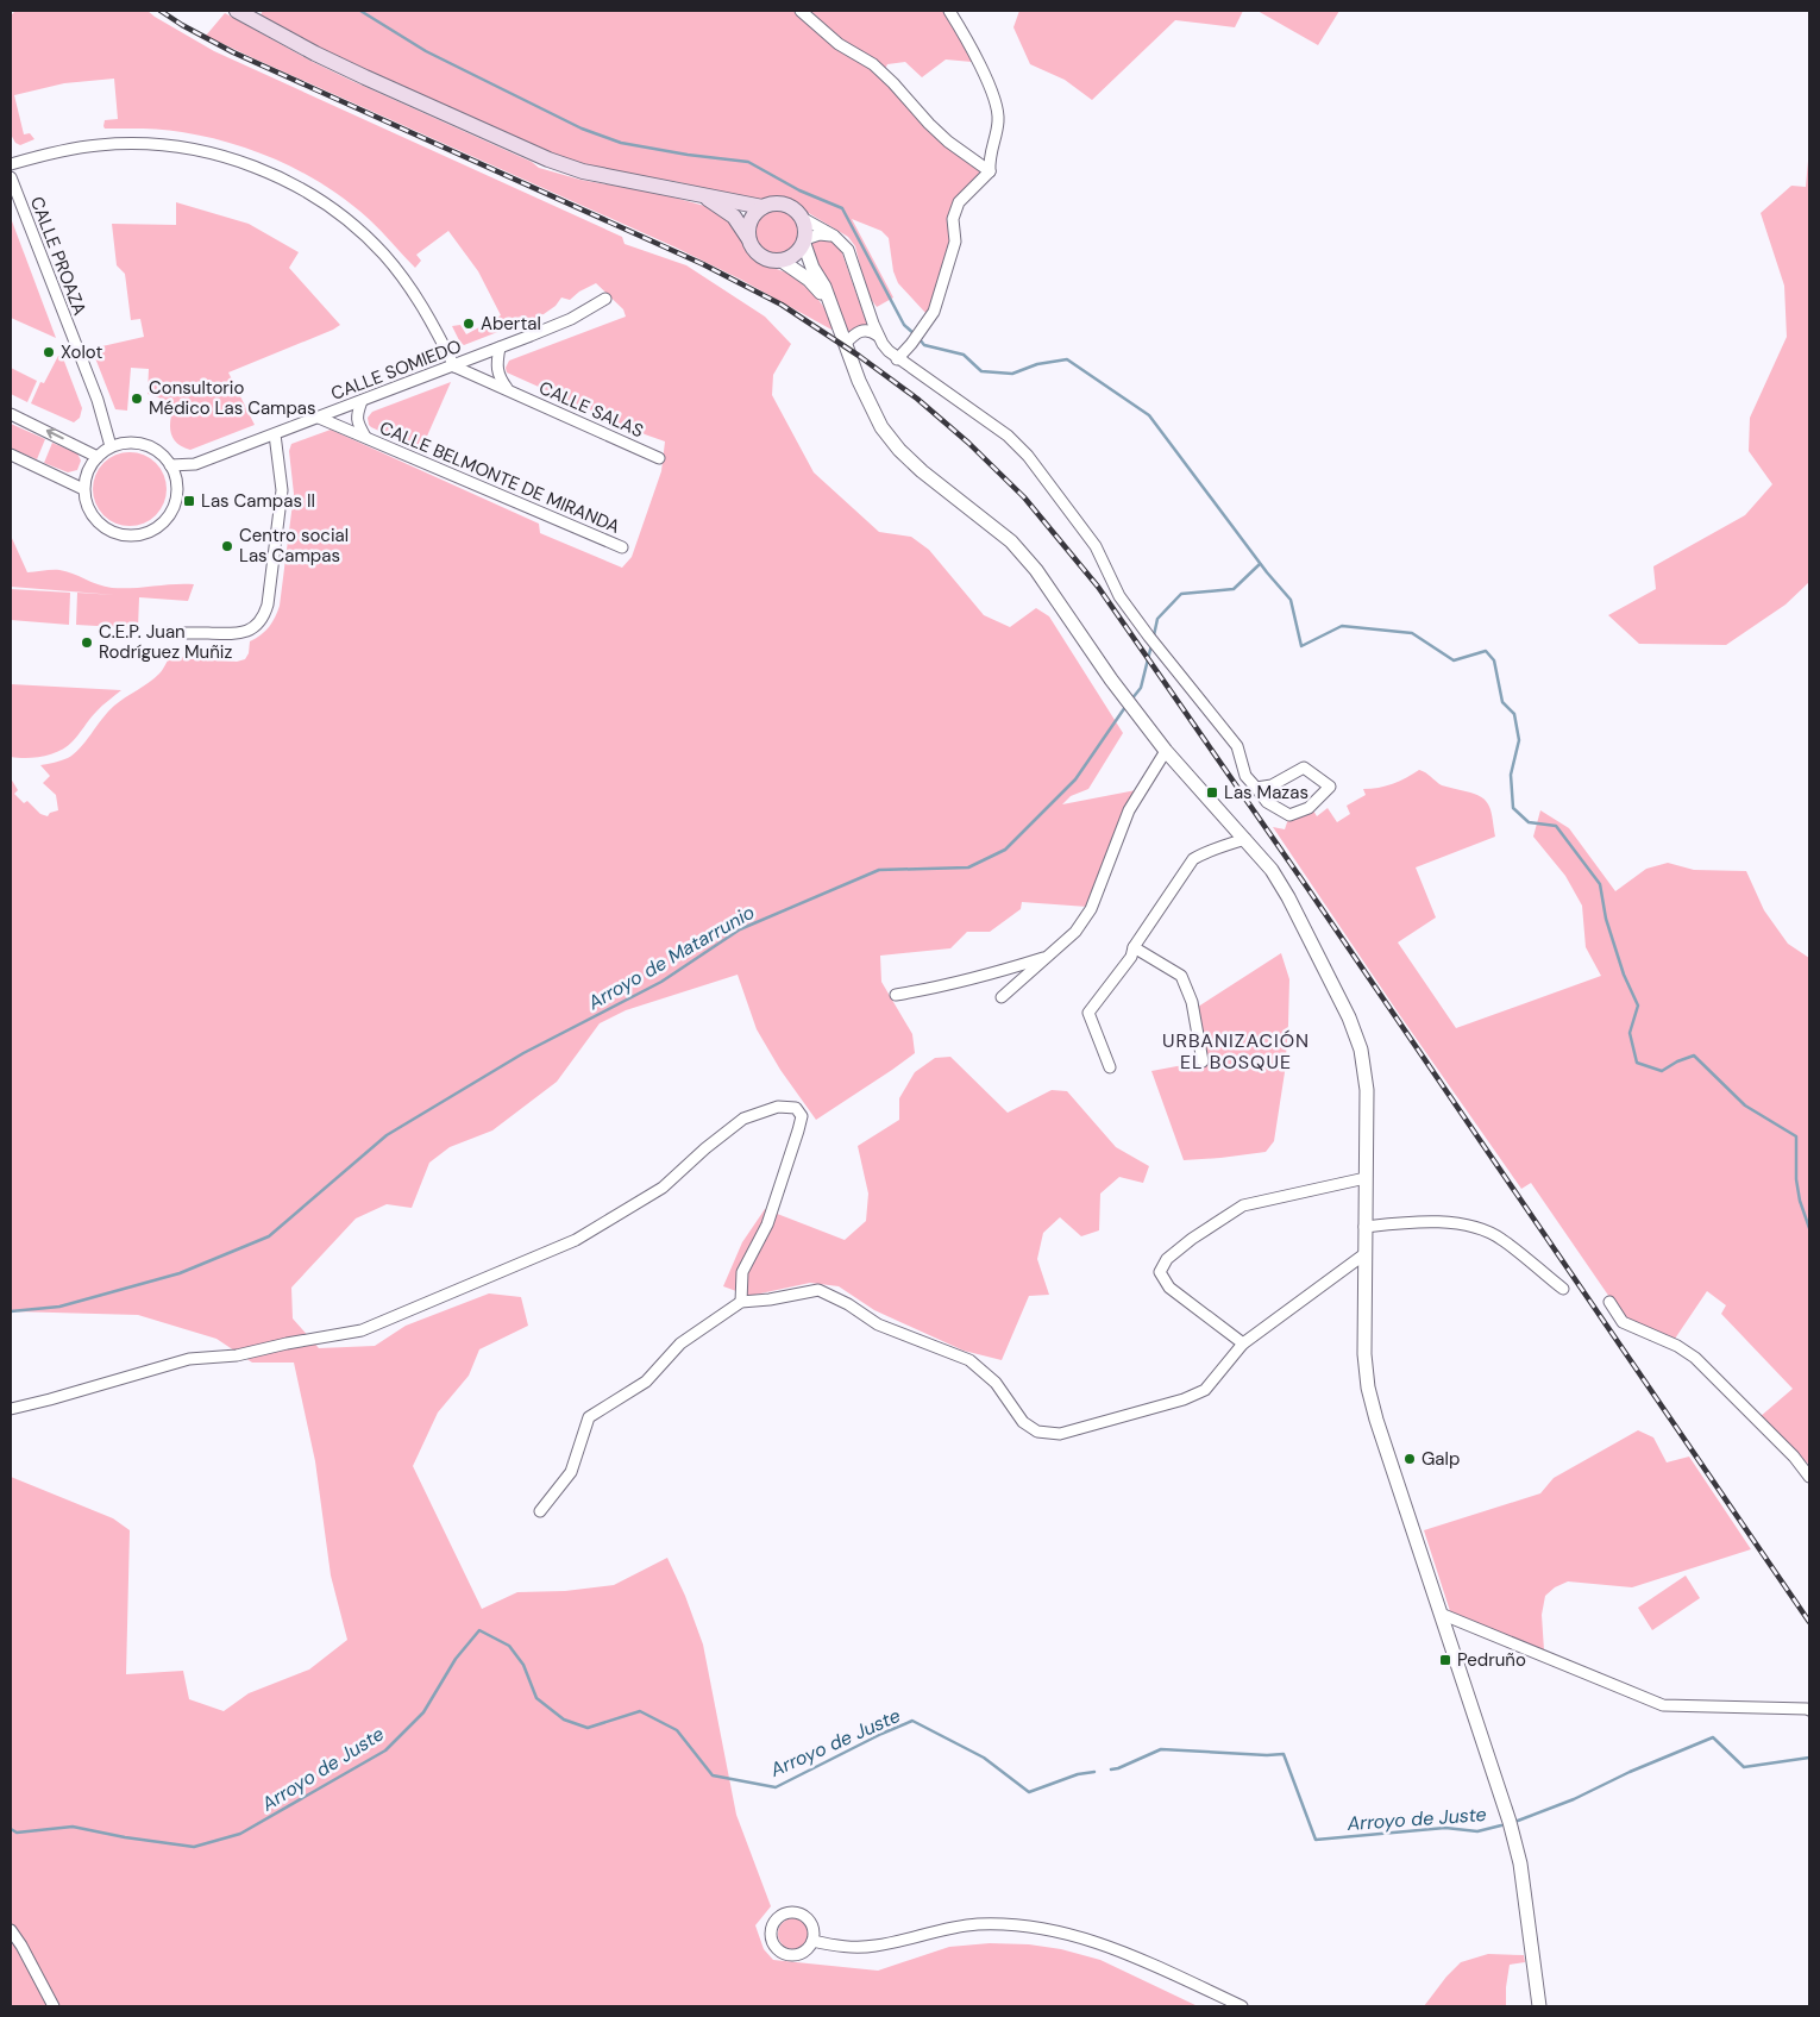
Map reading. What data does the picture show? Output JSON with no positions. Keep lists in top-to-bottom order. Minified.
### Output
{"streets":{"street":["CALLE PROAZA","CALLE SOMIEDO","CALLE SALAS","CALLE BELMONTE DE MIRANDA"]},"crossings":[["CALLE PROAZA","CALLE SOMIEDO"],["CALLE SOMIEDO","CALLE SALAS"],["CALLE SOMIEDO","CALLE BELMONTE DE MIRANDA"]],"districts":["URBANIZACIÓN EL BOSQUE"],"water":["Arroyo de Matarrunio","Arroyo de Juste"],"places":{"other":["Abertal","Xolot","Consultorio Médico Las Campas","Centro social Las Campas","C.E.P. Juan Rodríguez Muñiz","Galp"],"transit":["Las Campas II","Las Mazas","Pedruño"]}}
